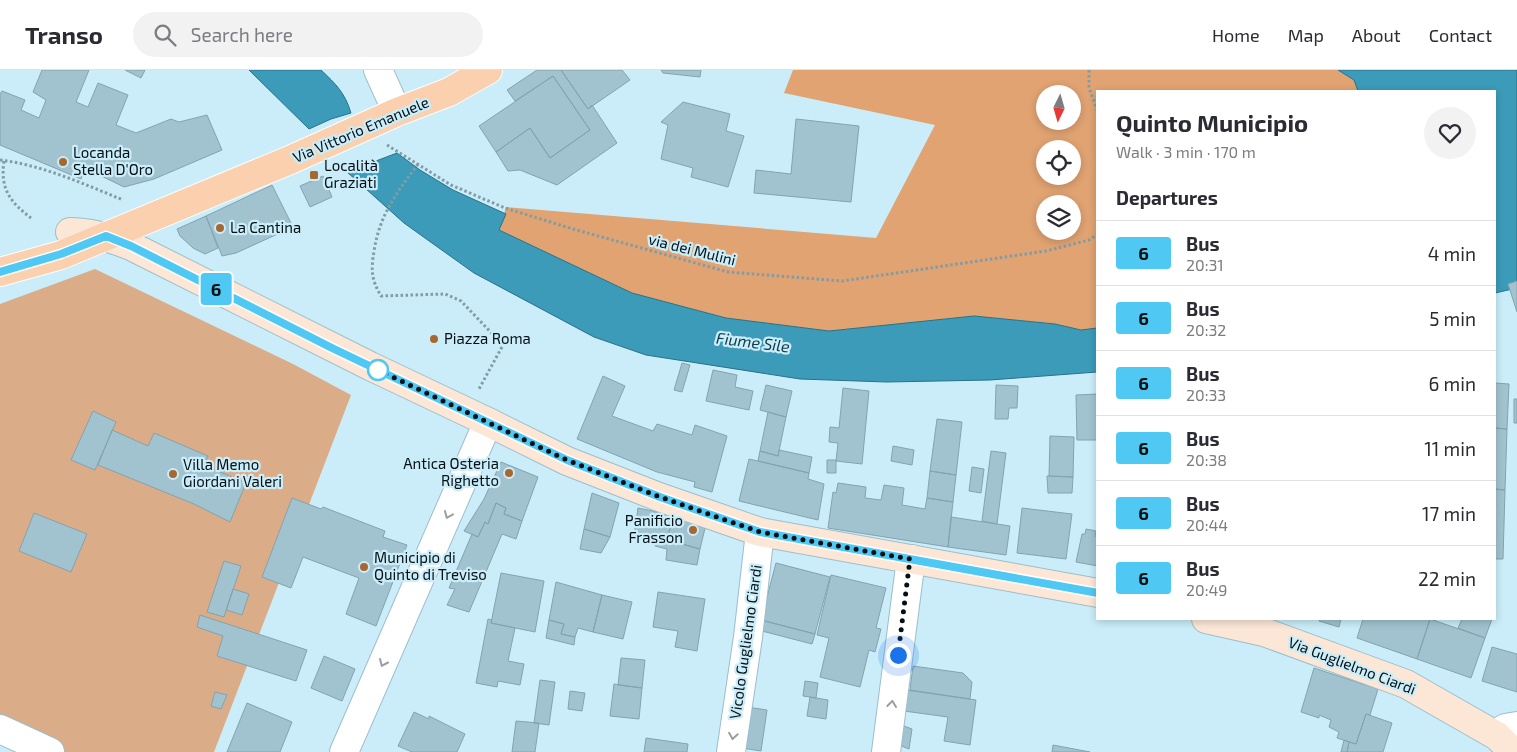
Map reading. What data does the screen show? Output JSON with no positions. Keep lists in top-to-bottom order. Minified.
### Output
{"streets":{"main road":["Via Vittorio Emanuele","Via Guglielmo Ciardi"],"street":["Vicolo Guglielmo Ciardi"],"path":["via dei Mulini"]},"crossings":[["Via Vittorio Emanuele","via dei Mulini"]],"water":["Fiume Sile"],"places":{"other":["Locanda Stella D'Oro","La Cantina","Piazza Roma","Antica Osteria Righetto","Villa Memo Giordani Valeri","Panificio Frasson","Municipio di Quinto di Treviso"],"transit":["Località Graziati"]},"lines":["bus line 6"],"north":"bottom","page":{"header":"Transo","search":"Search here","nav":["Home","Map","About","Contact"],"on_map":"6","heading":[["Quinto Municipio","Walk · 3 min · 170 m"],"Departures"],"list":[{"mark":"6","name":"Bus","note":"20:31","value":"4 min"},{"mark":"6","name":"Bus","note":"20:32","value":"5 min"},{"mark":"6","name":"Bus","note":"20:33","value":"6 min"},{"mark":"6","name":"Bus","note":"20:38","value":"11 min"},{"mark":"6","name":"Bus","note":"20:44","value":"17 min"},{"mark":"6","name":"Bus","note":"20:49","value":"22 min"}]}}
